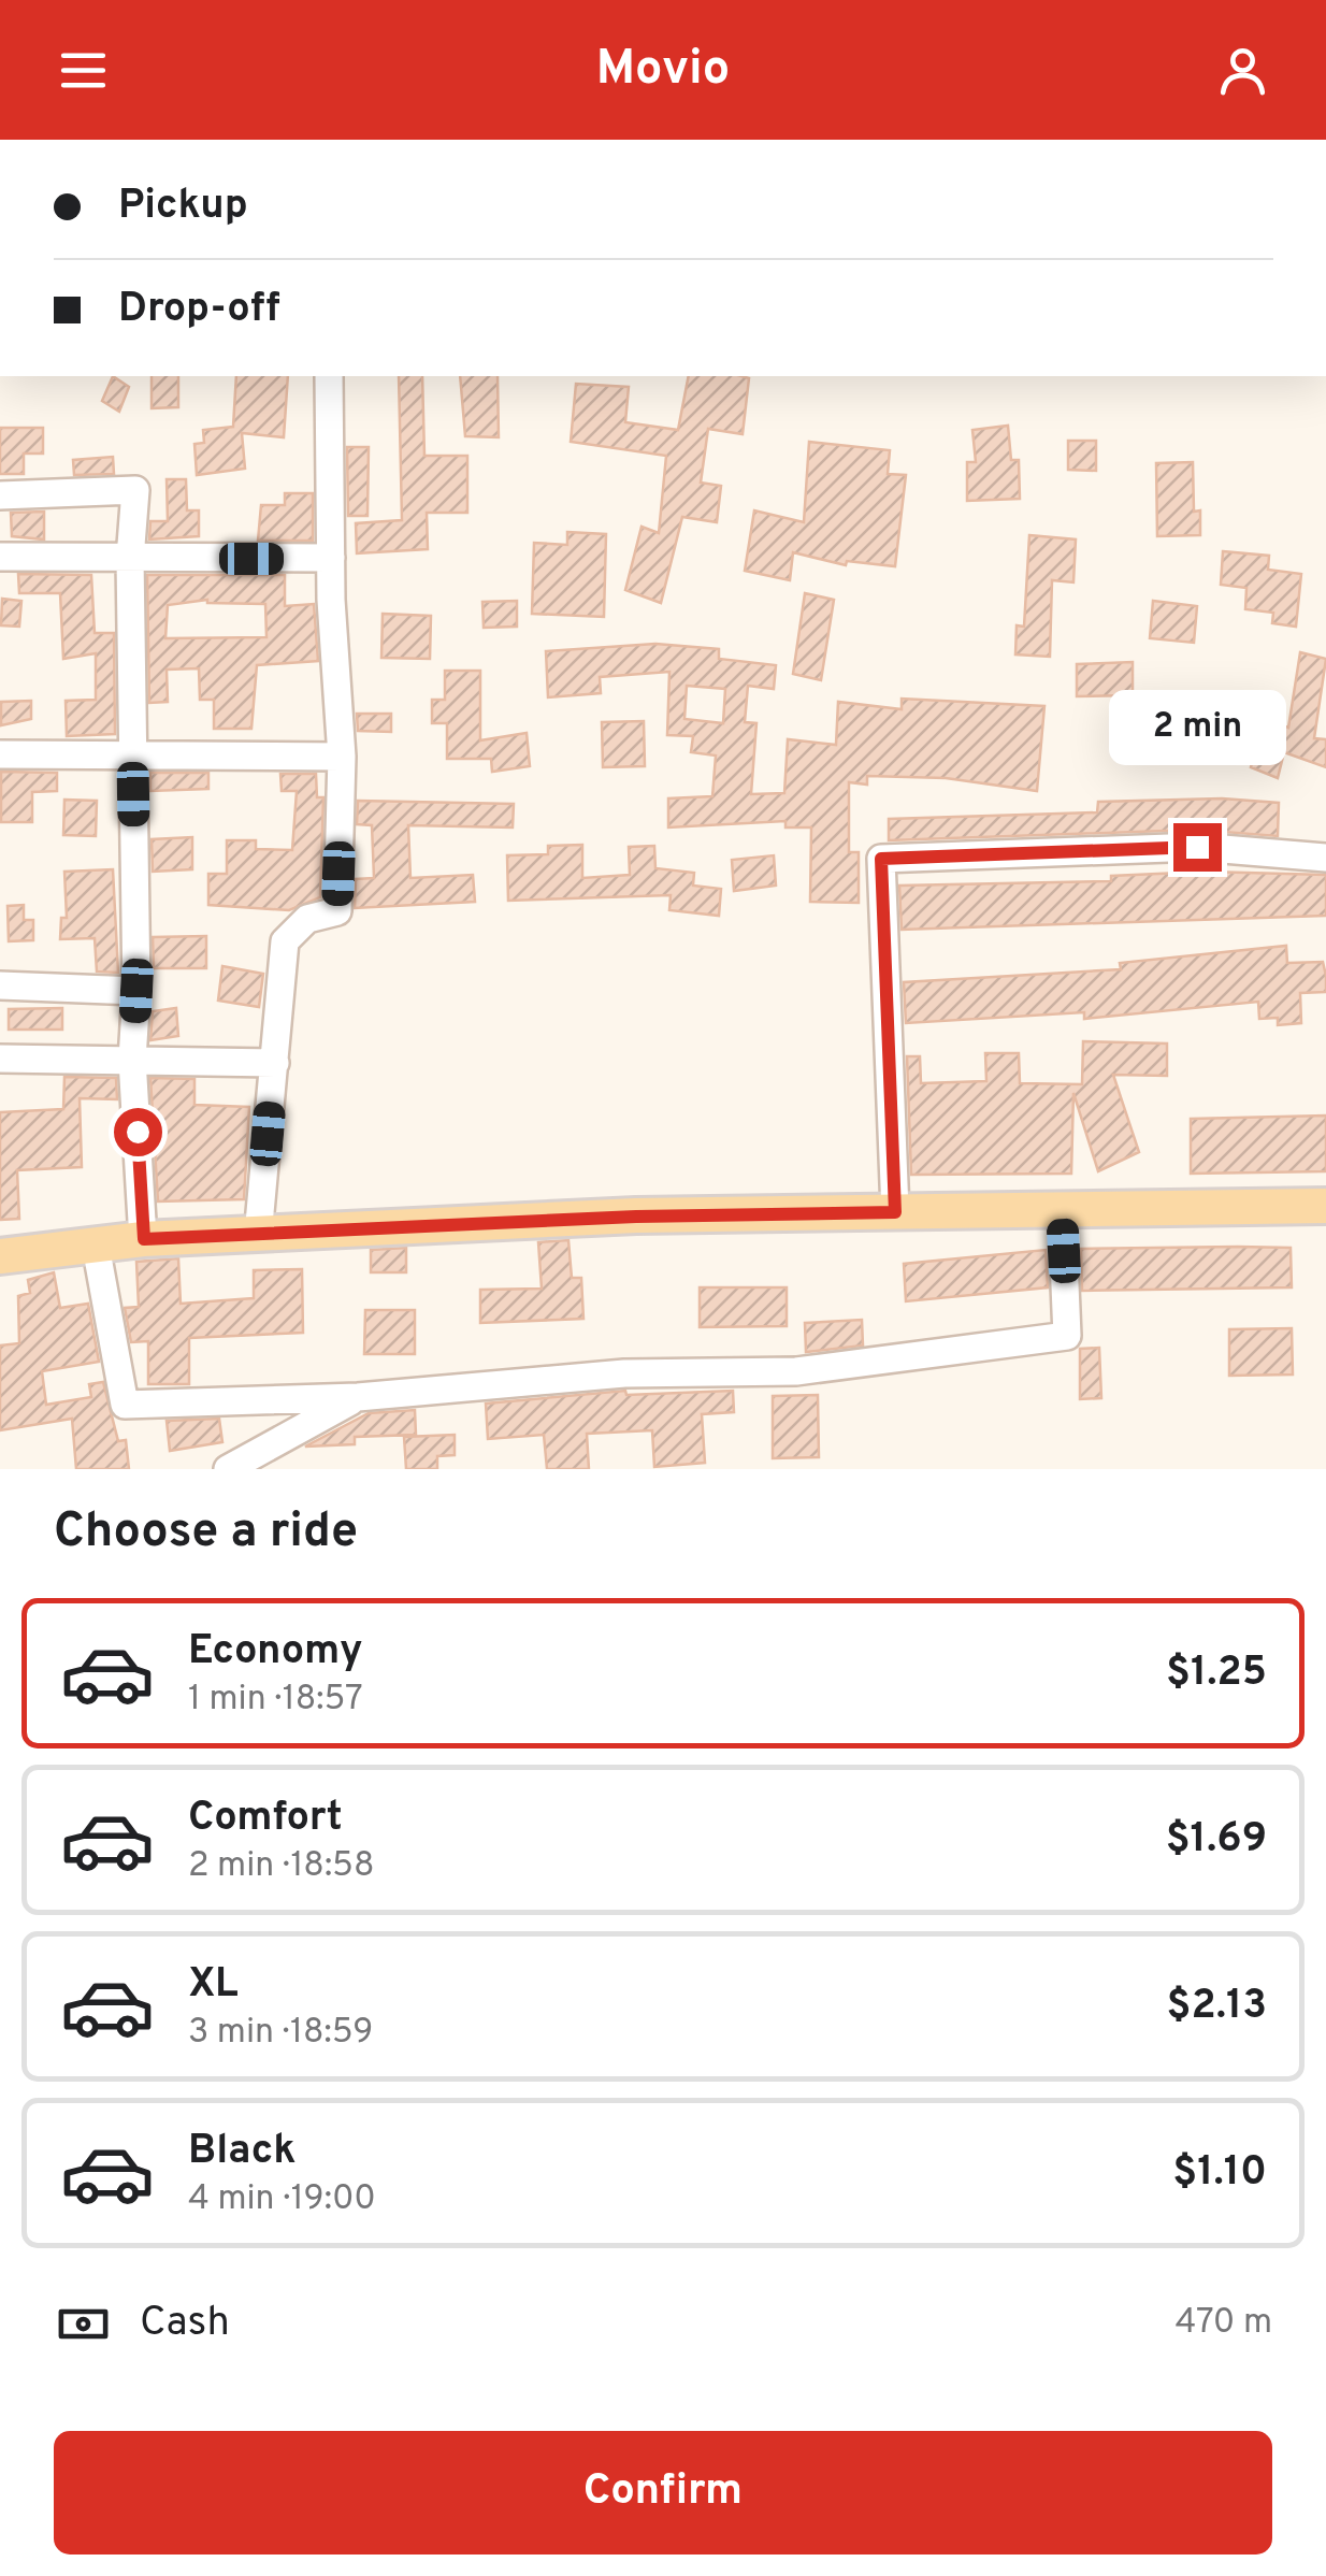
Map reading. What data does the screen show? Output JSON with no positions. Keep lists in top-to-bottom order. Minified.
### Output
{"page":{"header":"Movio","banner":["Pickup","Drop-off"],"bubble":"2 min","heading":"Choose a ride","list":[{"name":"Economy","note":"1 min · 18:57","value":"$1.25"},{"name":"Comfort","note":"2 min · 18:58","value":"$1.69"},{"name":"XL","note":"3 min · 18:59","value":"$2.13"},{"name":"Black","note":"4 min · 19:00","value":"$1.10"}],"pay":["Cash","470 m"],"buttons":"Confirm"}}
